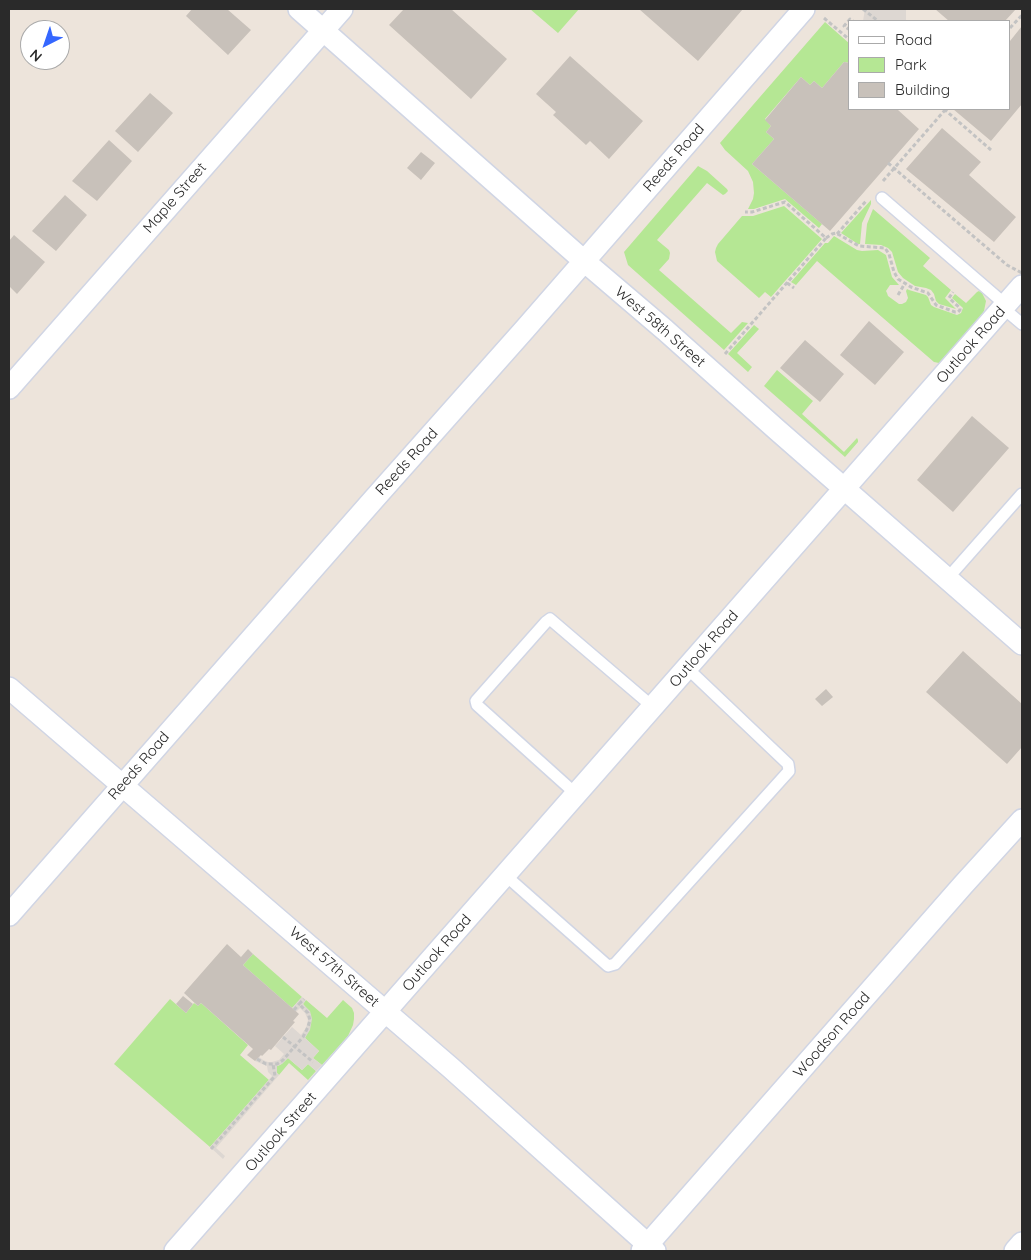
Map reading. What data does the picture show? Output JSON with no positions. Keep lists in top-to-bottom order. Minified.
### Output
{"streets":{"street":["Reeds Road","Maple Street","West 58th Street","Outlook Road","West 57th Street","Woodson Road","Outlook Street"]},"crossings":[["Reeds Road","West 58th Street"],["Reeds Road","West 57th Street"],["Maple Street","West 58th Street"],["West 58th Street","Outlook Road"],["Outlook Road","West 57th Street"],["Outlook Road","Outlook Street"],["West 57th Street","Woodson Road"],["West 57th Street","Outlook Street"]],"legend":["Road","Park","Building"],"north":"bottom left"}
